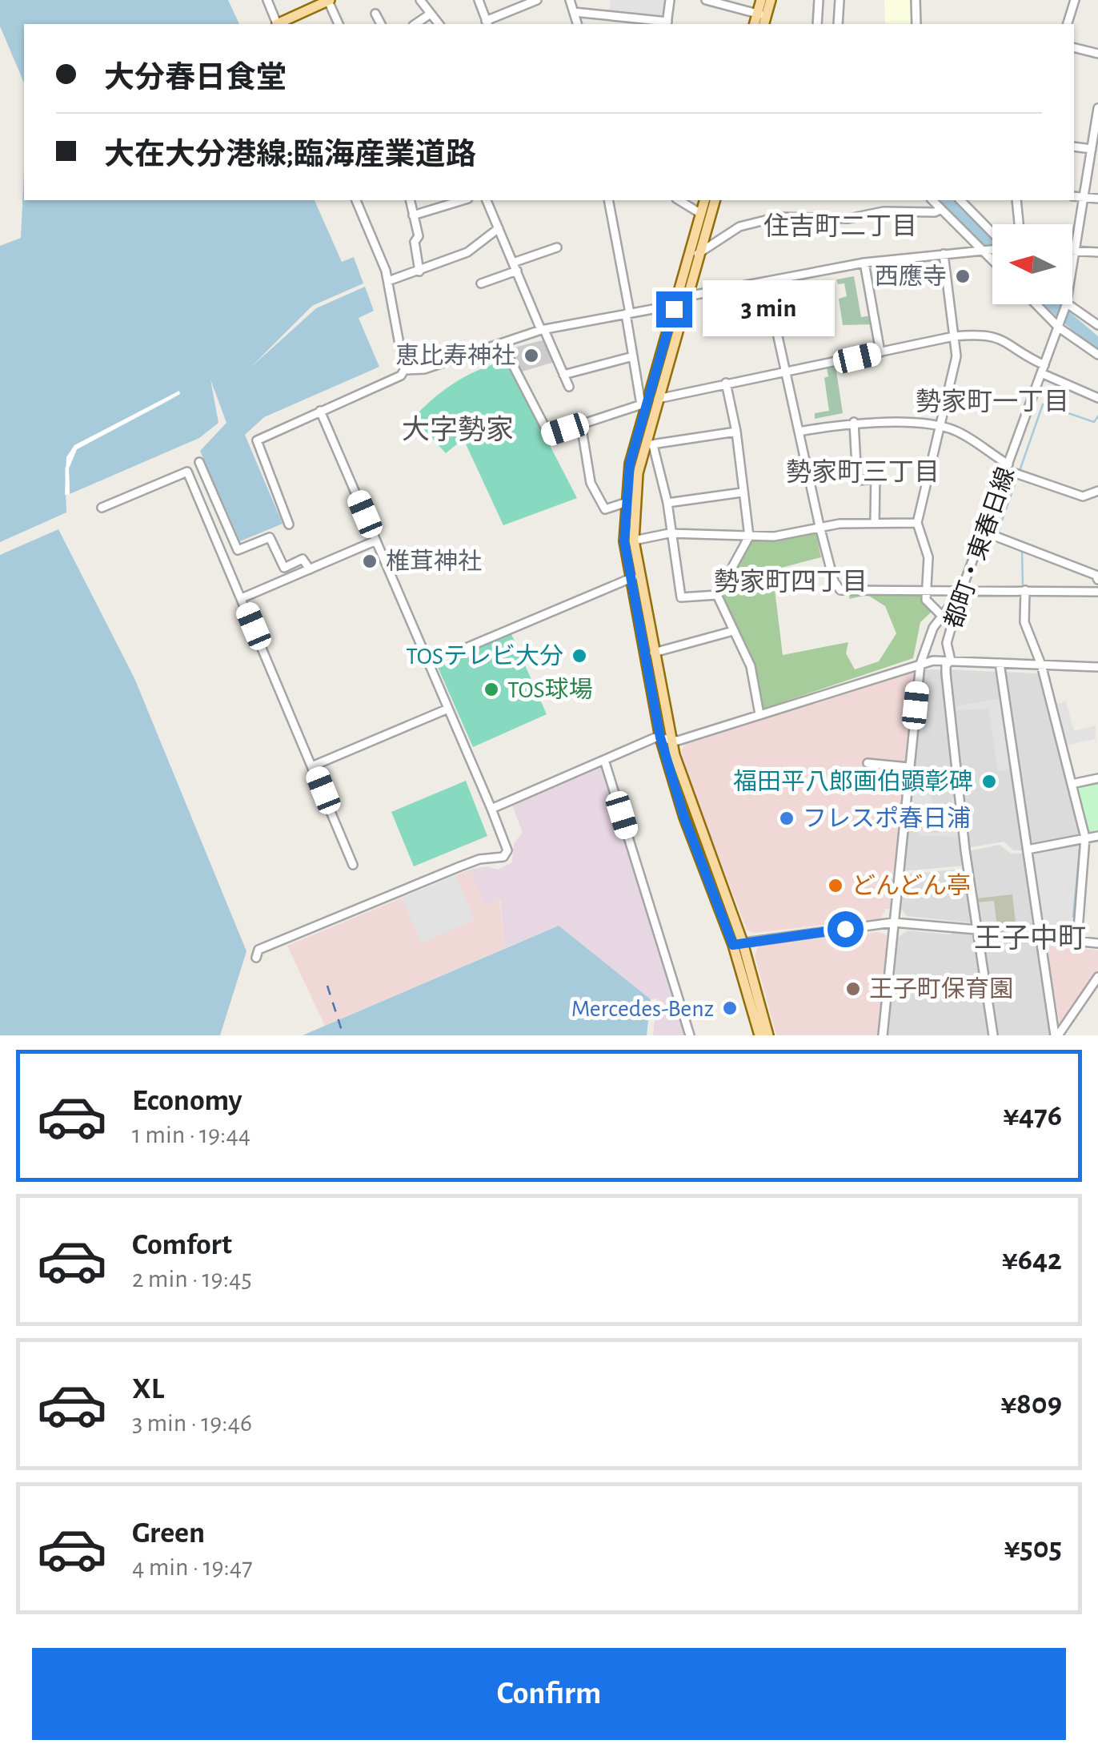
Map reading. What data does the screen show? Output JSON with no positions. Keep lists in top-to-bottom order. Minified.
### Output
{"streets":{"street":["都町・東春日線"]},"districts":["住吉町二丁目","勢家町一丁目","大字勢家","勢家町三丁目","勢家町四丁目","王子中町"],"places":["西應寺","恵比寿神社","椎茸神社","TOSテレビ大分","TOS球場","福田平八郎画伯顕彰碑","フレスポ春日浦","どんどん亭","王子町保育園","Mercedes-Benz"],"north":"left","page":{"banner":["大分春日食堂","大在大分港線;臨海産業道路"],"bubble":"3 min","list":[{"name":"Economy","note":"1 min · 19:44","value":"¥476"},{"name":"Comfort","note":"2 min · 19:45","value":"¥642"},{"name":"XL","note":"3 min · 19:46","value":"¥809"},{"name":"Green","note":"4 min · 19:47","value":"¥505"}],"buttons":"Confirm"}}
